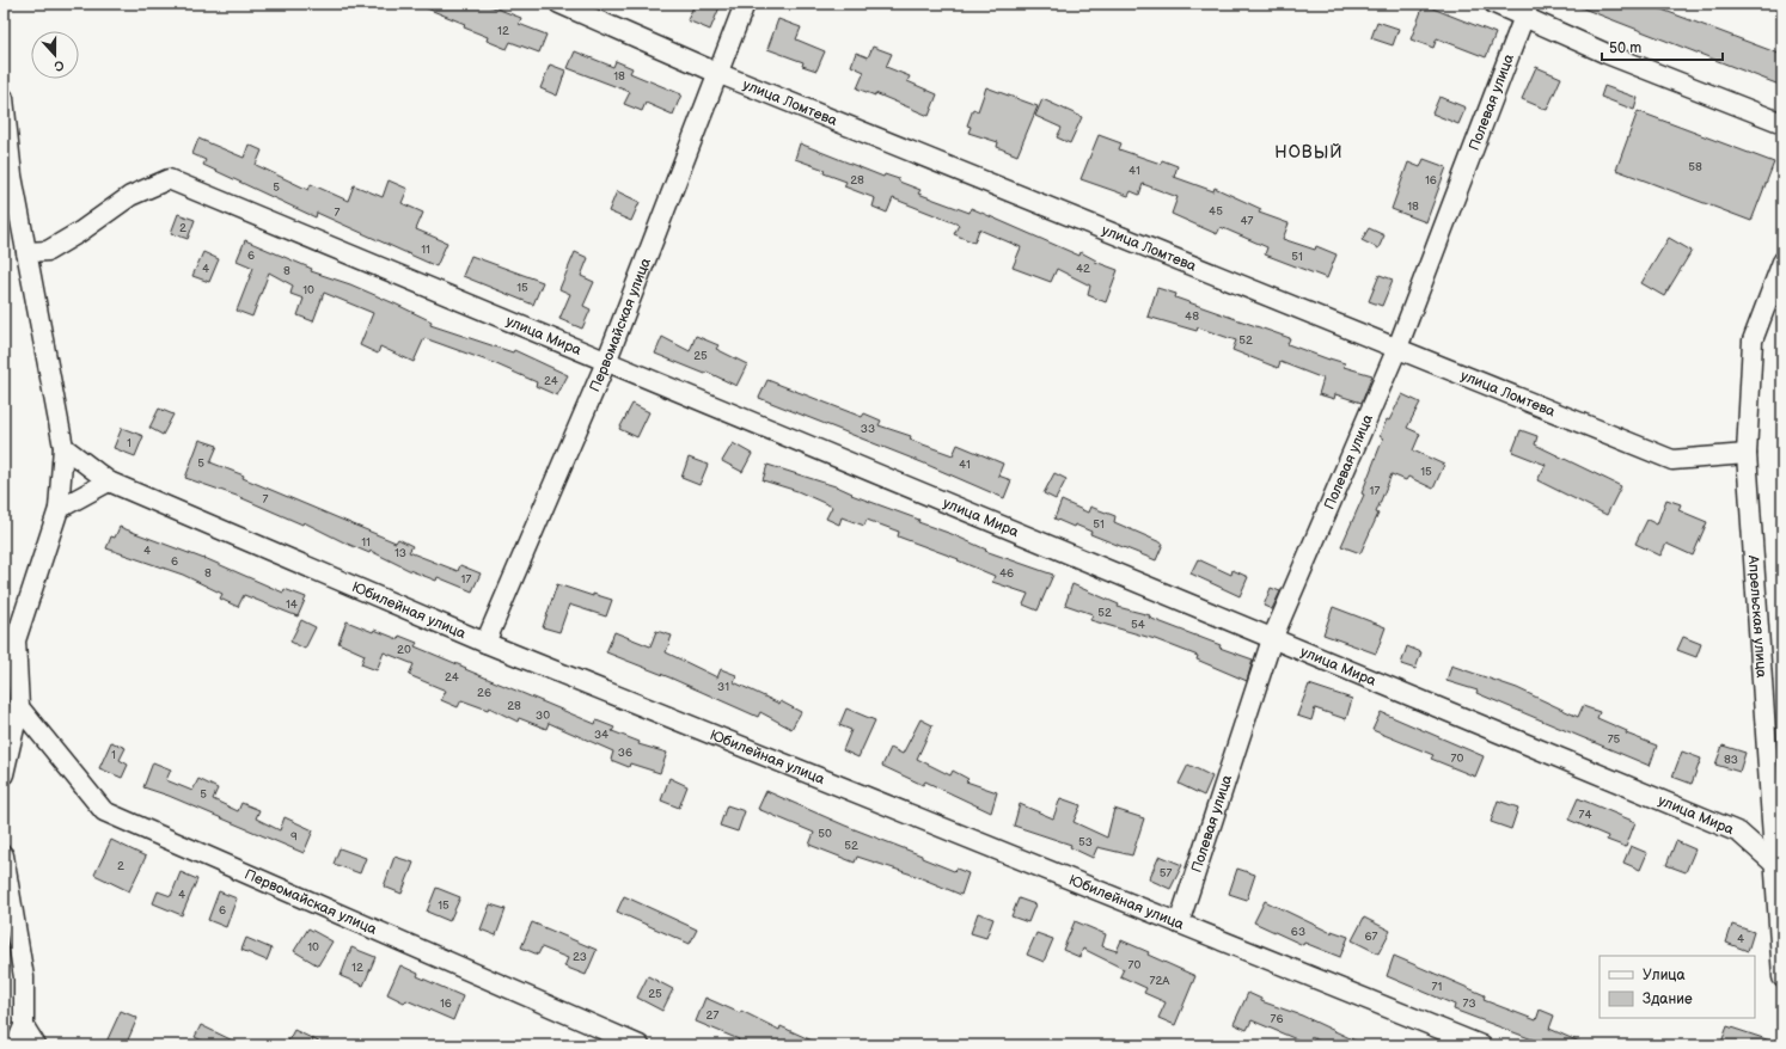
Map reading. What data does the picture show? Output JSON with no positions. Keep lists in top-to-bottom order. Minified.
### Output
{"streets":{"street":["Полевая улица","улица Ломтева","Первомайская улица","улица Мира","Юбилейная улица","Апрельская улица"]},"crossings":[["Полевая улица","улица Ломтева"],["Полевая улица","улица Мира"],["Полевая улица","Юбилейная улица"],["улица Ломтева","Первомайская улица"],["улица Ломтева","Апрельская улица"],["Первомайская улица","улица Мира"],["Первомайская улица","Юбилейная улица"],["улица Мира","Апрельская улица"]],"districts":["НОВЫЙ"],"house_numbers":["12","18","58","41","28","16","5","18","45","7","47","2","11","6","51","4","42","8","15","10","48","52","25","24","33","1","5","41","15","17","7","51","11","4","13","6","8","46","17","14","52","54","20","24","31","26","28","30","34","75","36","1","70","83","5","74","50","9","53","52","2","57","4","15","6","63","67","4","10","23","70","12","72A","71","25","16","73","27","76"],"legend":["Улица","Здание"],"scale_bar":"50 m","north":"bottom"}
